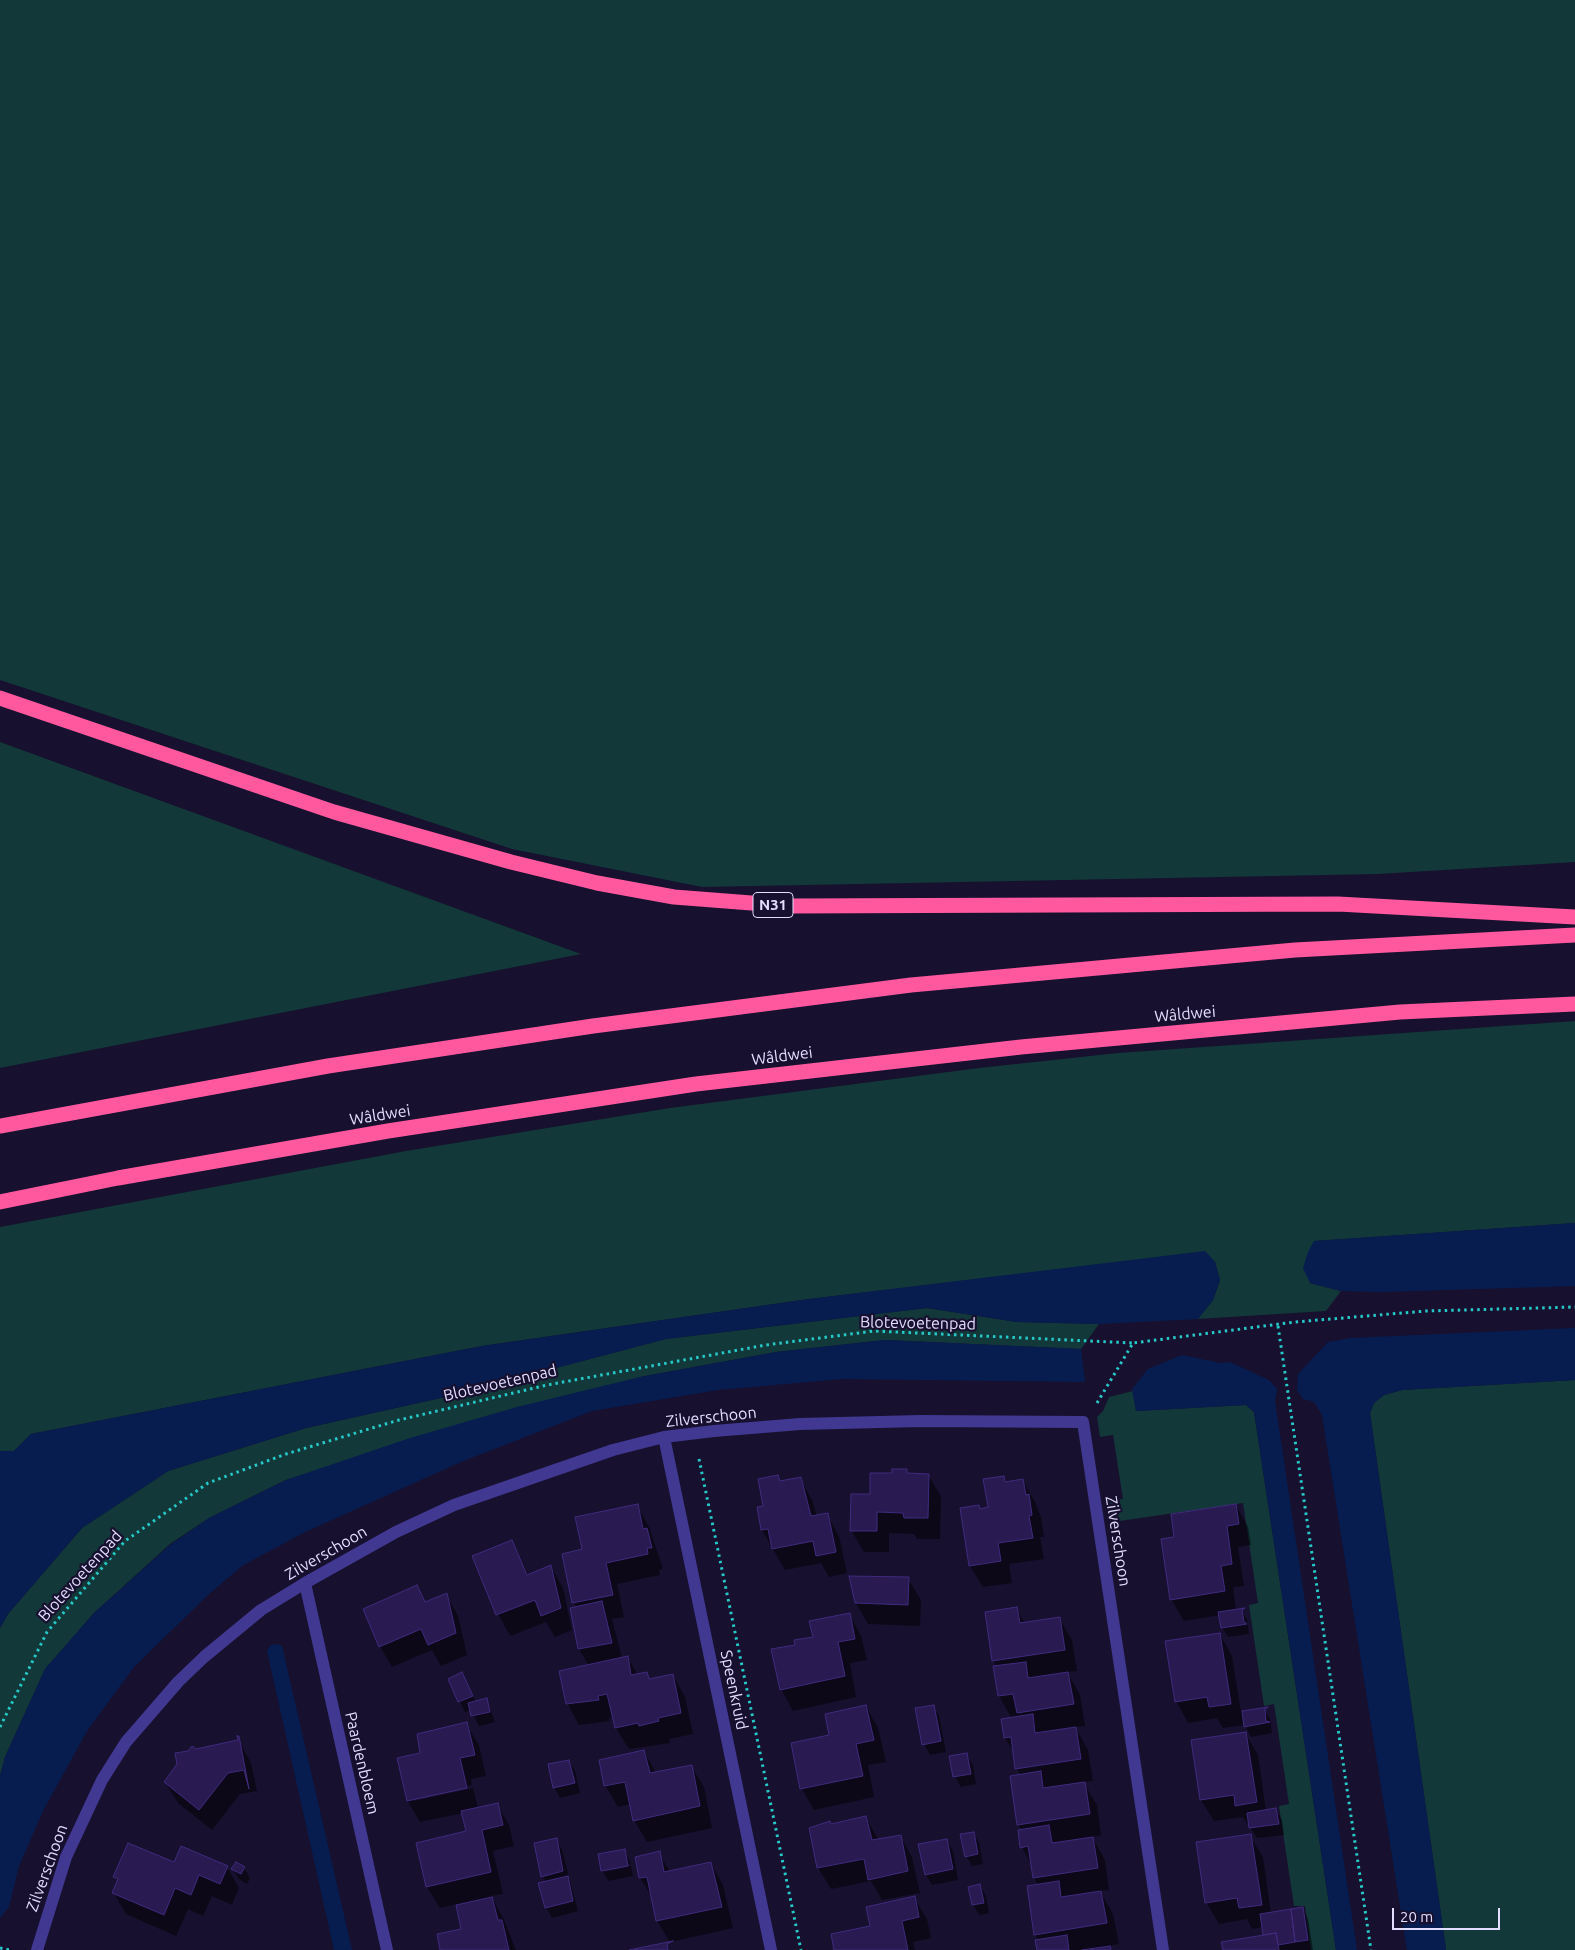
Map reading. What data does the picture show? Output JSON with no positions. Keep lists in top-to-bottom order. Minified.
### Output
{"streets":{"highway":["N31","Wâldwei"],"street":["Zilverschoon","Speenkruid","Paardenbloem"],"path":["Blotevoetenpad"]},"crossings":[["Zilverschoon","Speenkruid"],["Zilverschoon","Paardenbloem"]],"scale_bar":"20 m"}
